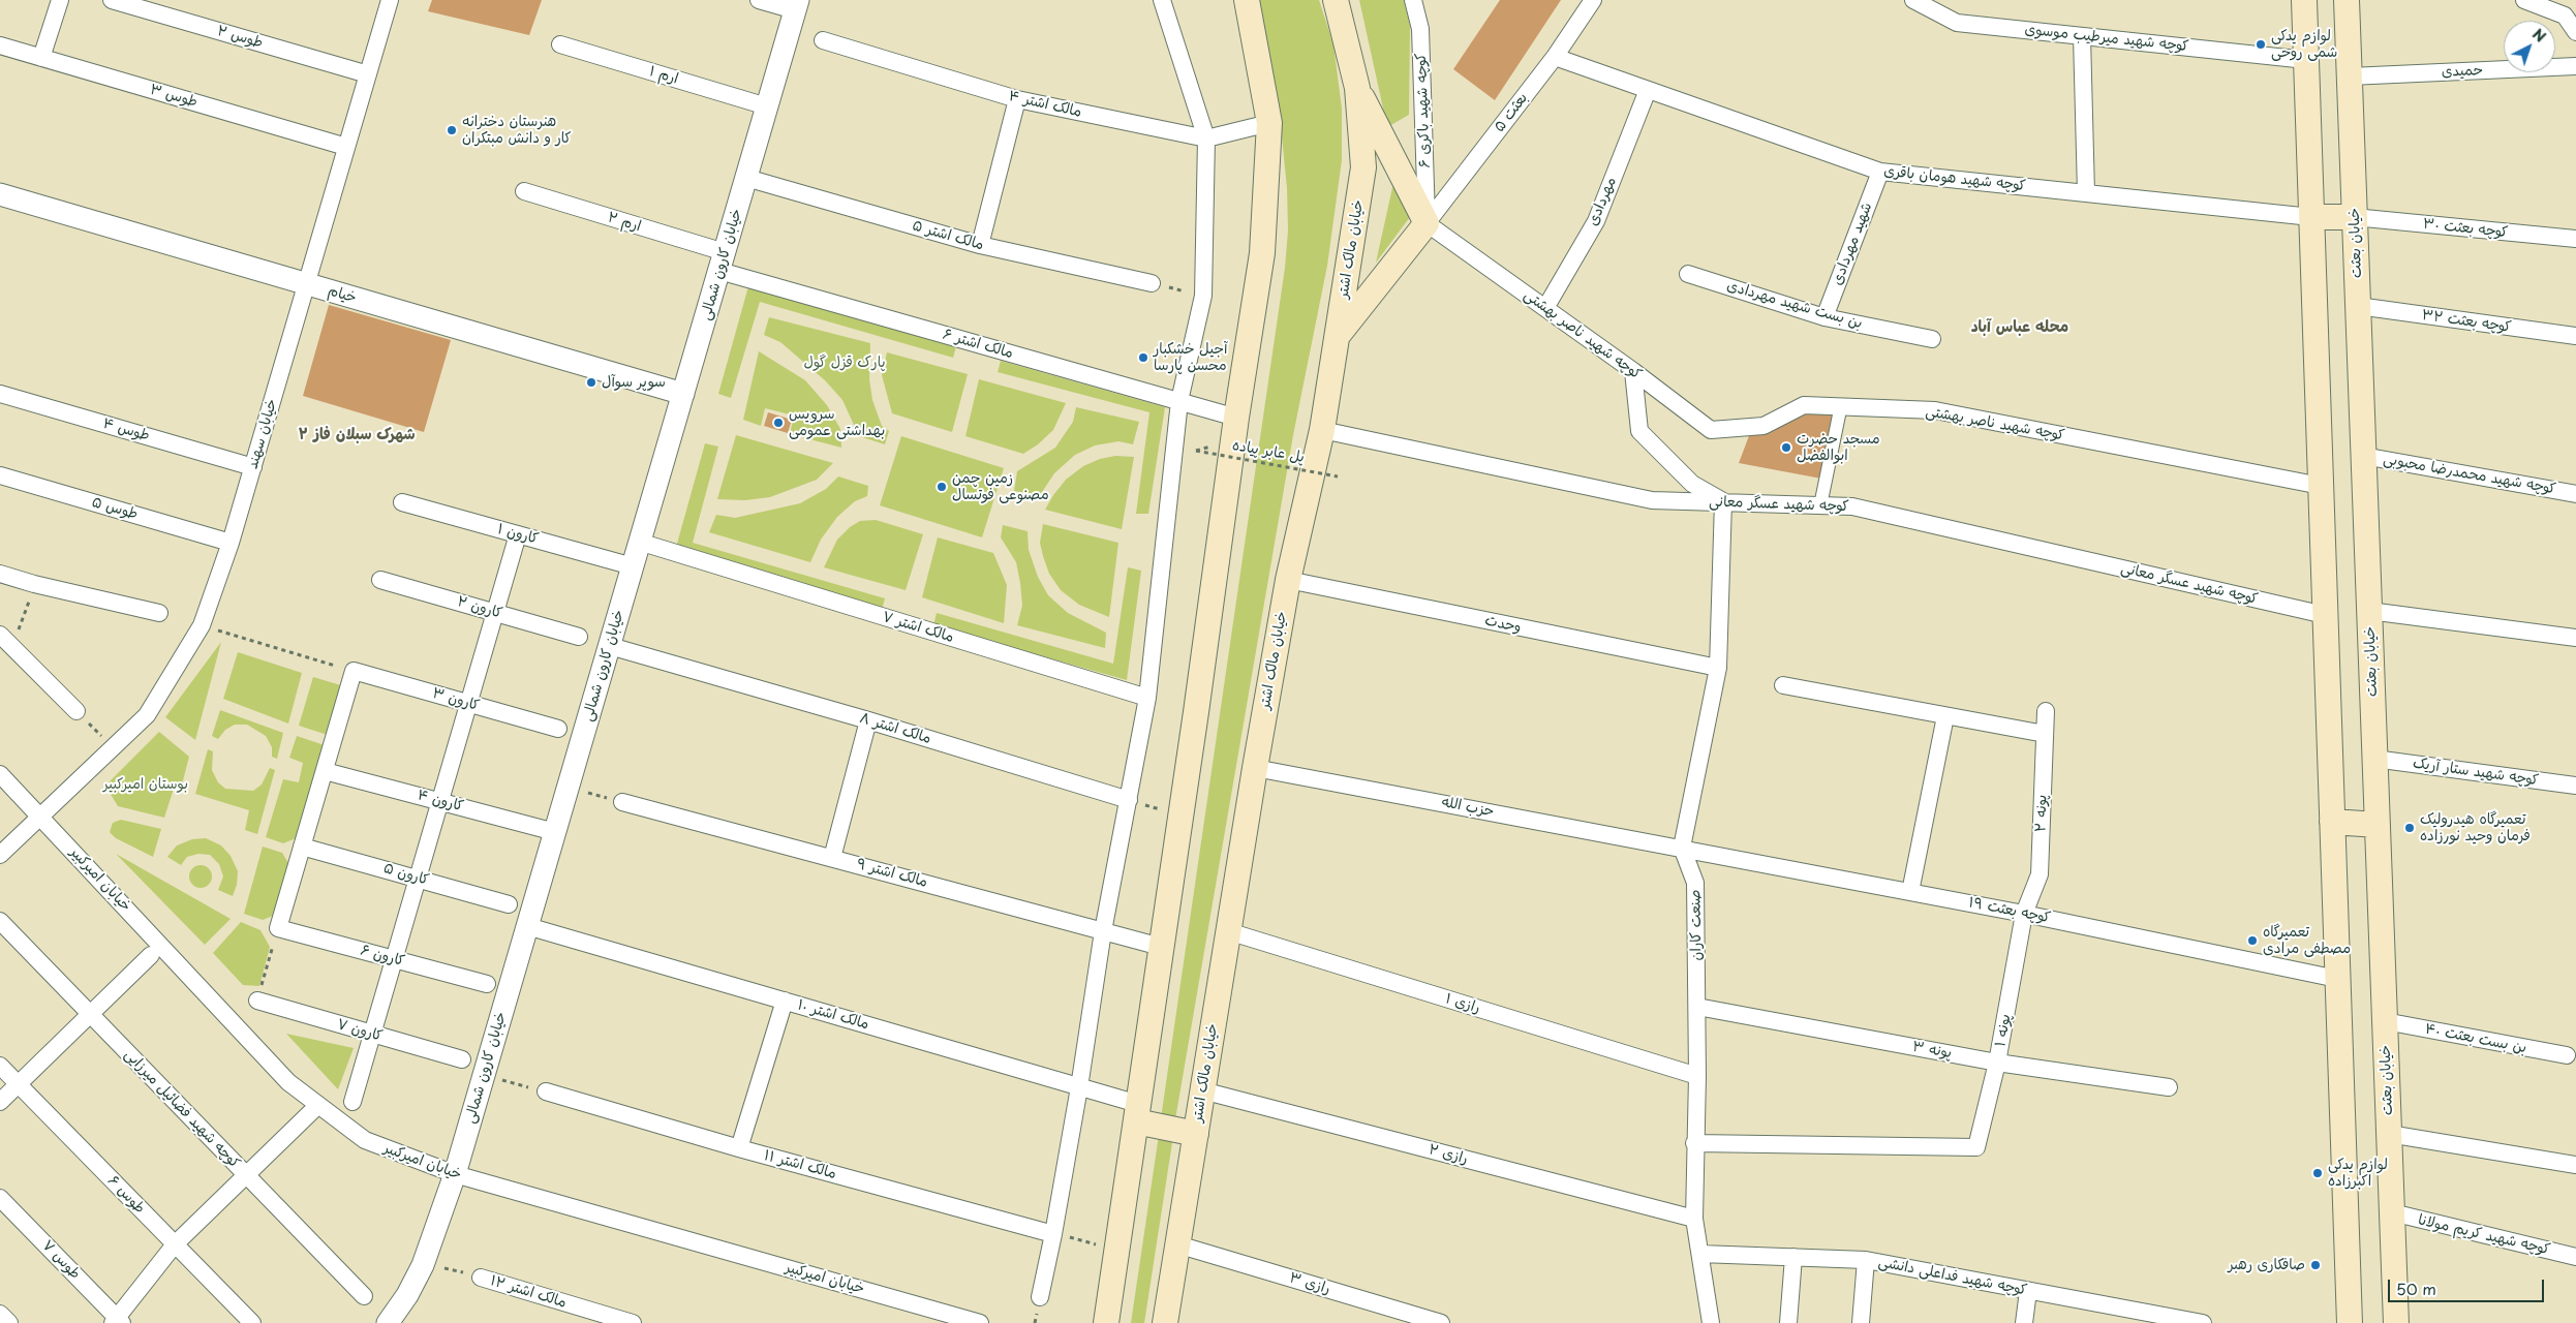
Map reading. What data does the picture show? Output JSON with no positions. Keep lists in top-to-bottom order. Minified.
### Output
{"streets":{"main road":["خیابان بعثت","خیابان مالک اشتر"],"street":["طوس ۲","کوچه شهید میرطیب موسوی","حمیدی","ارم ۱","طوس ۳","مالک اشتر ۴","کوچه شهید باکری ۶","بعثت ۵","کوچه شهید هومان باقری","مهردادی","ارم ۲","کوچه بعثت ۳۰","مالک اشتر ۵","شهید مهردادی","خیابان کارون شمالی","خیام","بن بست شهید مهردادی","کوچه بعثت ۳۲","کوچه شهید ناصر بهشتی","مالک اشتر ۶","طوس ۴","خیابان سهند","کوچه شهید محمدرضا محبوبی","کوچه شهید عسگر معانی","طوس ۵","کارون ۱","کارون ۲","وحدت","مالک اشتر ۷","کارون ۳","مالک اشتر ۸","کوچه شهید ستار آریک","کارون ۴","حزب الله","پونه ۲","مالک اشتر ۹","کارون ۵","خیابان امیرکبیر","کوچه بعثت ۱۹","صنعت کاران","کارون ۶","رازی ۱","مالک اشتر ۱۰","کارون ۷","پونه ۱","بن بست بعثت ۴۰","پونه ۳","کوچه شهید فضائیل میرزایی","رازی ۲","مالک اشتر ۱۱","طوس ۶","کوچه شهید کریم مولانا","طوس ۷","کوچه شهید فداعلی دانشی","رازی ۳","مالک اشتر ۱۲"],"path":["پل عابر پیاده"]},"crossings":[["طوس ۲","خیابان سهند"],["حمیدی","خیابان بعثت"],["ارم ۱","خیابان کارون شمالی"],["طوس ۳","خیابان سهند"],["کوچه شهید باکری ۶","بعثت ۵"],["کوچه شهید باکری ۶","کوچه شهید ناصر بهشتی"],["بعثت ۵","کوچه شهید هومان باقری"],["بعثت ۵","کوچه شهید ناصر بهشتی"],["کوچه شهید هومان باقری","مهردادی"],["کوچه شهید هومان باقری","شهید مهردادی"],["مهردادی","کوچه شهید ناصر بهشتی"],["ارم ۲","خیابان کارون شمالی"],["ارم ۲","مالک اشتر ۶"],["کوچه بعثت ۳۰","خیابان بعثت"],["مالک اشتر ۵","خیابان کارون شمالی"],["خیابان بعثت","کوچه بعثت ۳۲"],["خیابان بعثت","کوچه شهید محمدرضا محبوبی"],["خیابان بعثت","کوچه شهید ستار آریک"],["خیابان بعثت","بن بست بعثت ۴۰"],["خیابان بعثت","کوچه شهید کریم مولانا"],["شهید مهردادی","بن بست شهید مهردادی"],["خیابان مالک اشتر","کوچه شهید عسگر معانی"],["خیابان مالک اشتر","وحدت"],["خیابان مالک اشتر","حزب الله"],["خیابان مالک اشتر","رازی ۱"],["خیابان مالک اشتر","رازی ۲"],["خیابان مالک اشتر","رازی ۳"],["خیابان کارون شمالی","خیام"],["خیابان کارون شمالی","مالک اشتر ۶"],["خیابان کارون شمالی","کارون ۱"],["خیابان کارون شمالی","مالک اشتر ۷"],["خیابان کارون شمالی","مالک اشتر ۸"],["خیابان کارون شمالی","کارون ۴"],["خیابان کارون شمالی","خیابان امیرکبیر"],["خیابان کارون شمالی","مالک اشتر ۱۰"],["خیابان کارون شمالی","مالک اشتر ۱۲"],["خیام","خیابان سهند"],["طوس ۴","خیابان سهند"],["خیابان سهند","طوس ۵"],["خیابان سهند","خیابان امیرکبیر"],["حزب الله","کوچه بعثت ۱۹"],["حزب الله","صنعت کاران"],["پونه ۲","کوچه بعثت ۱۹"],["پونه ۲","پونه ۱"],["کوچه بعثت ۱۹","صنعت کاران"],["کوچه بعثت ۱۹","پونه ۱"],["صنعت کاران","رازی ۱"],["صنعت کاران","پونه ۱"],["صنعت کاران","پونه ۳"],["صنعت کاران","رازی ۲"],["صنعت کاران","کوچه شهید فداعلی دانشی"],["پونه ۱","پونه ۳"]],"districts":["محله عباس آباد","شهرک سبلان فاز ۲"],"parks":["پارک قزل گول","بوستان امیرکبیر"],"places":["لوازم یدکی شمی روحی","هنرستان دخترانه کار و دانش مبتکران","آجیل خشکبار محسن پارسا","سوپر سوآل","سرویس بهداشتی عمومی","مسجد حضرت ابوالفضل","زمین چمن مصنوعی فوتسال","تعمیرگاه هیدرولیک فرمان وحید نورزاده","تعمیرگاه مصطفی مرادی","لوازم یدکی اکبرزاده","صافکاری رهبر"],"scale_bar":"50 m","north":"top right"}
